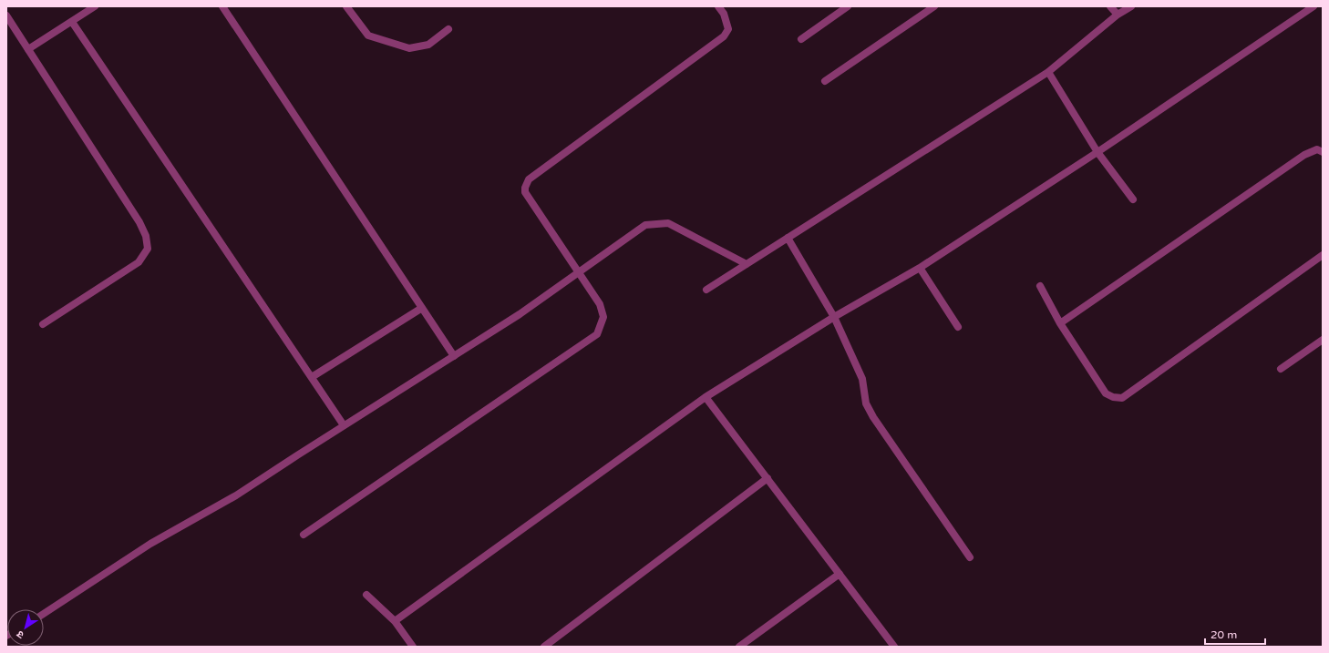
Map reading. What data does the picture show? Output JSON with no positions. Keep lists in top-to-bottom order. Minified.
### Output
{"scale_bar":"20 m","north":"bottom left"}
